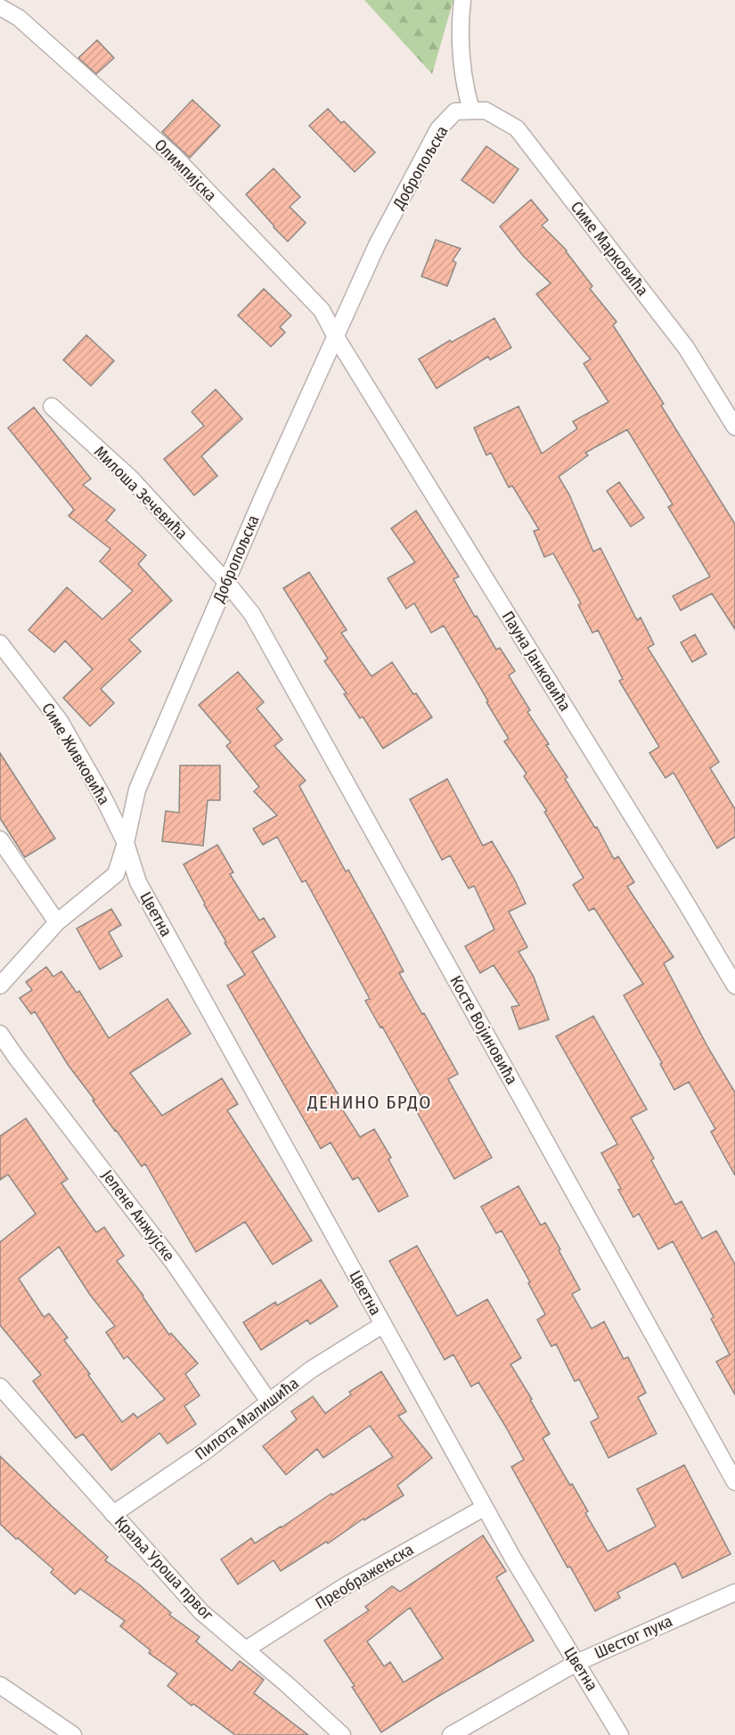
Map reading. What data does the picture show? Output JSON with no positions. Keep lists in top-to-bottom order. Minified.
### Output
{"streets":{"street":["Добропољска","Олимпијска","Симе Марковића","Милоша Зечевића","Пауна Јанковића","Симе Живковића","Цветна","Косте Војиновића","Јелене Анжујске","Пилота Малишића","Краља Уроша првог","Преображењска","Шестог пука"]},"crossings":[["Добропољска","Олимпијска"],["Добропољска","Симе Марковића"],["Добропољска","Милоша Зечевића"],["Добропољска","Пауна Јанковића"],["Добропољска","Симе Живковића"],["Добропољска","Цветна"],["Добропољска","Косте Војиновића"],["Олимпијска","Пауна Јанковића"],["Милоша Зечевића","Косте Војиновића"],["Симе Живковића","Цветна"],["Цветна","Пилота Малишића"],["Цветна","Преображењска"],["Цветна","Шестог пука"],["Јелене Анжујске","Пилота Малишића"],["Пилота Малишића","Краља Уроша првог"],["Краља Уроша првог","Преображењска"]],"districts":["ДЕНИНО БРДО"]}
